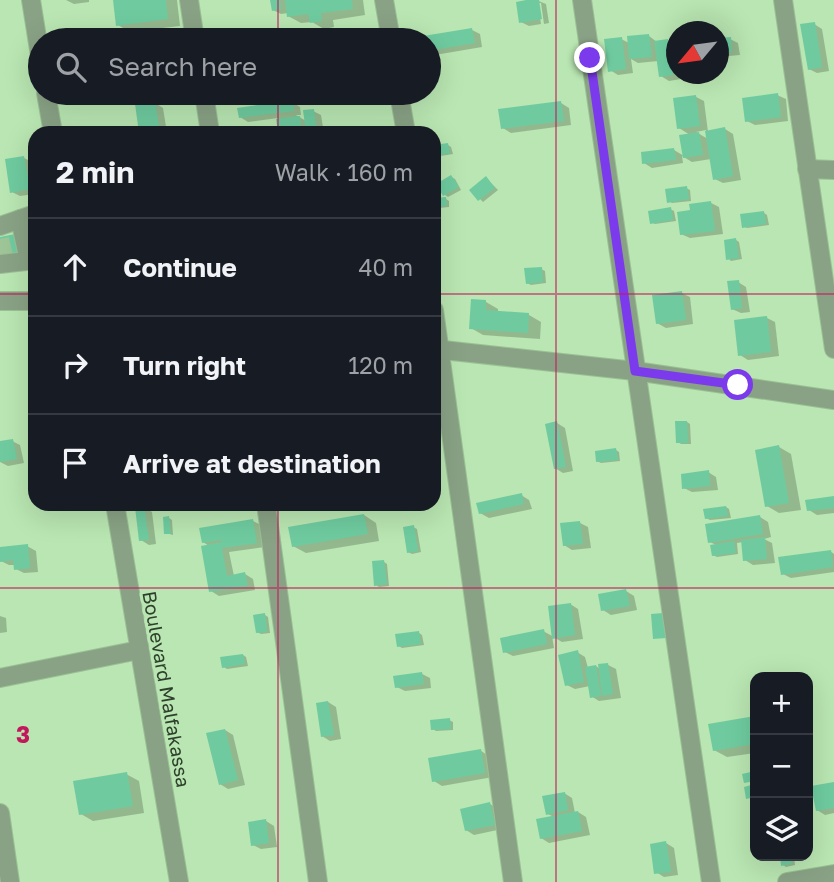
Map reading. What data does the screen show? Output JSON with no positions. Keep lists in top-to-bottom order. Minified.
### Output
{"streets":{"street":["Boulevard Malfakassa"]},"north":"bottom left","page":{"search":"Search here","heading":["2 min","Walk · 160 m"],"list":[["Continue","40 m"],["Turn right","120 m"],"Arrive at destination"],"map_buttons":["+","−"]},"grid":{"rows":["3"]}}
